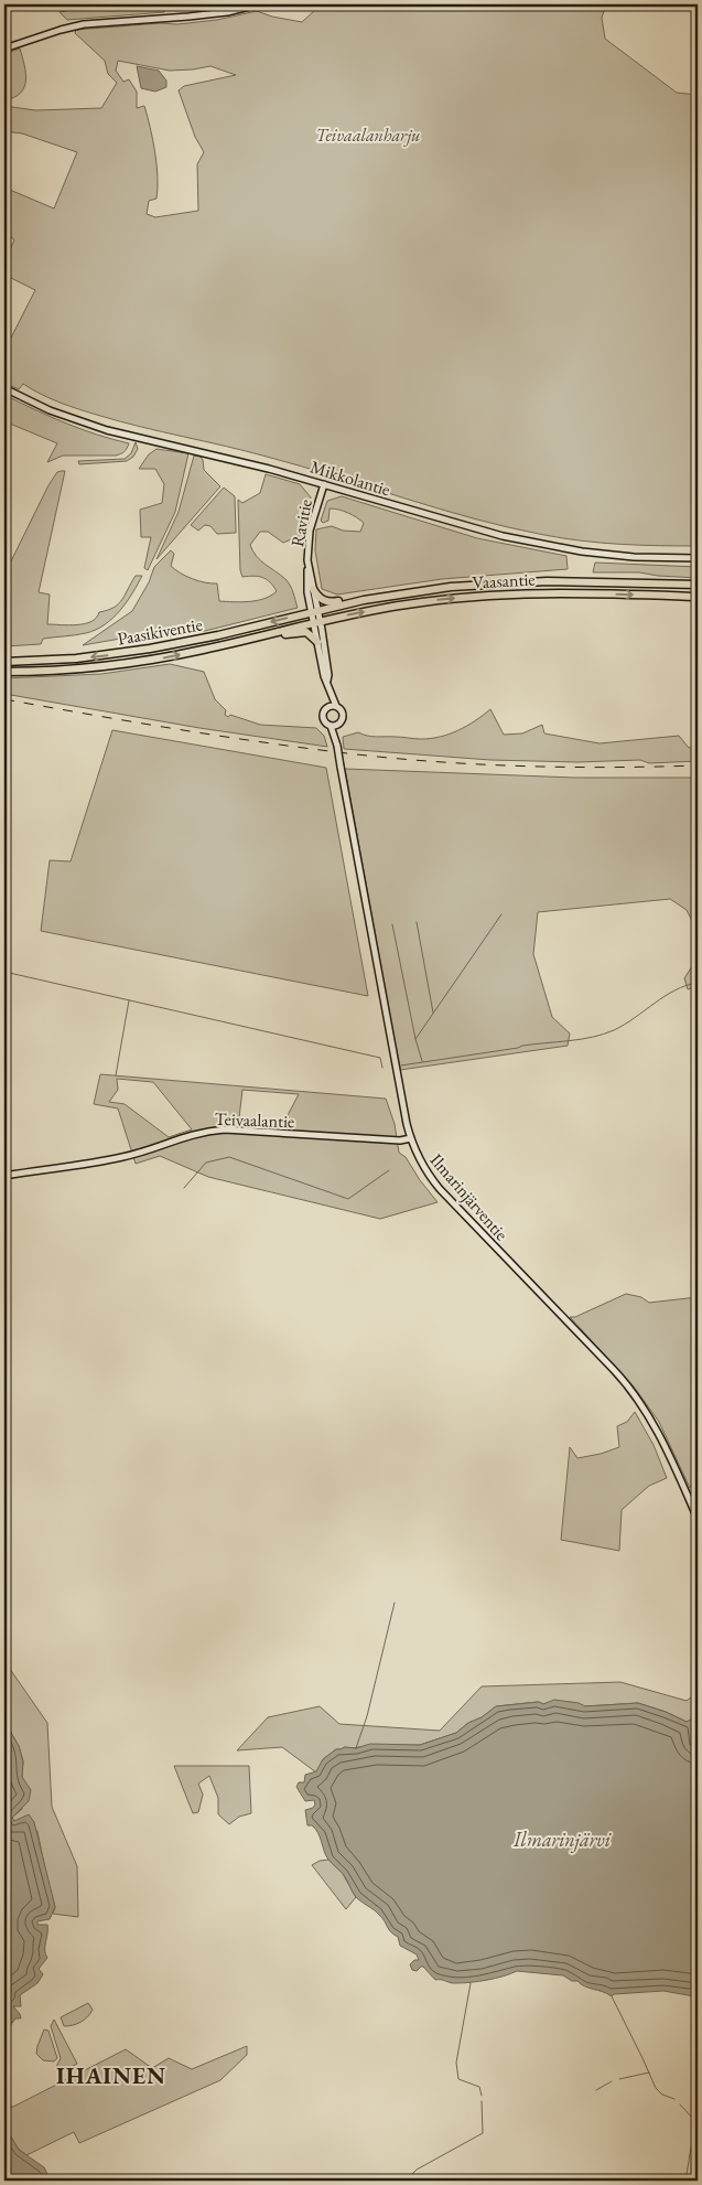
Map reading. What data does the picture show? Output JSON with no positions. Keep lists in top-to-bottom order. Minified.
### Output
{"streets":{"highway":["Vaasantie","Paasikiventie"],"main road":["Mikkolantie","Ravitie","Teivaalantie","Ilmarinjärventie"]},"crossings":[["Mikkolantie","Ravitie"],["Ravitie","Vaasantie"],["Ravitie","Paasikiventie"],["Vaasantie","Paasikiventie"],["Teivaalantie","Ilmarinjärventie"]],"districts":["IHAINEN"],"water":["Ilmarinjärvi"],"parks":["Teivaalanharju"]}
